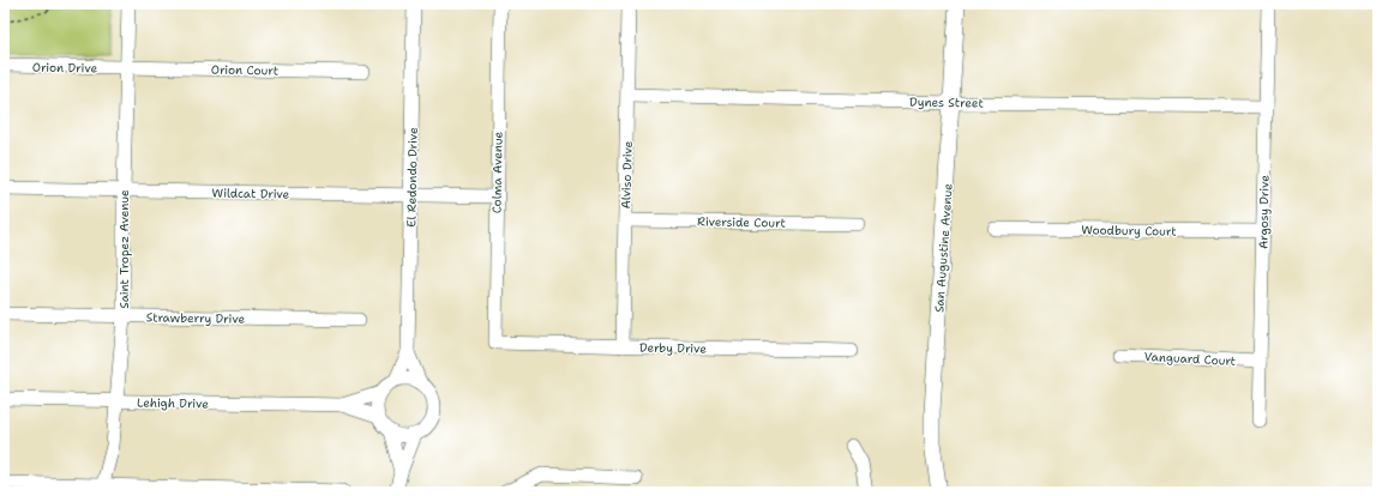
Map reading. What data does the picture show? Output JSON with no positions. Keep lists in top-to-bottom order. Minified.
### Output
{"streets":{"street":["Orion Drive","Orion Court","Dynes Street","Colma Avenue","Alviso Drive","El Redondo Drive","Wildcat Drive","Argosy Drive","Riverside Court","Woodbury Court","San Augustine Avenue","Saint Tropez Avenue","Strawberry Drive","Derby Drive","Vanguard Court","Lehigh Drive"]},"crossings":[["Orion Drive","Orion Court"],["Orion Drive","Saint Tropez Avenue"],["Orion Court","Saint Tropez Avenue"],["Dynes Street","Alviso Drive"],["Dynes Street","Argosy Drive"],["Dynes Street","San Augustine Avenue"],["Colma Avenue","Wildcat Drive"],["Colma Avenue","Derby Drive"],["Alviso Drive","Riverside Court"],["Alviso Drive","Derby Drive"],["El Redondo Drive","Wildcat Drive"],["El Redondo Drive","Lehigh Drive"],["Wildcat Drive","Saint Tropez Avenue"],["Argosy Drive","Woodbury Court"],["Argosy Drive","Vanguard Court"],["Saint Tropez Avenue","Strawberry Drive"],["Saint Tropez Avenue","Lehigh Drive"]]}
